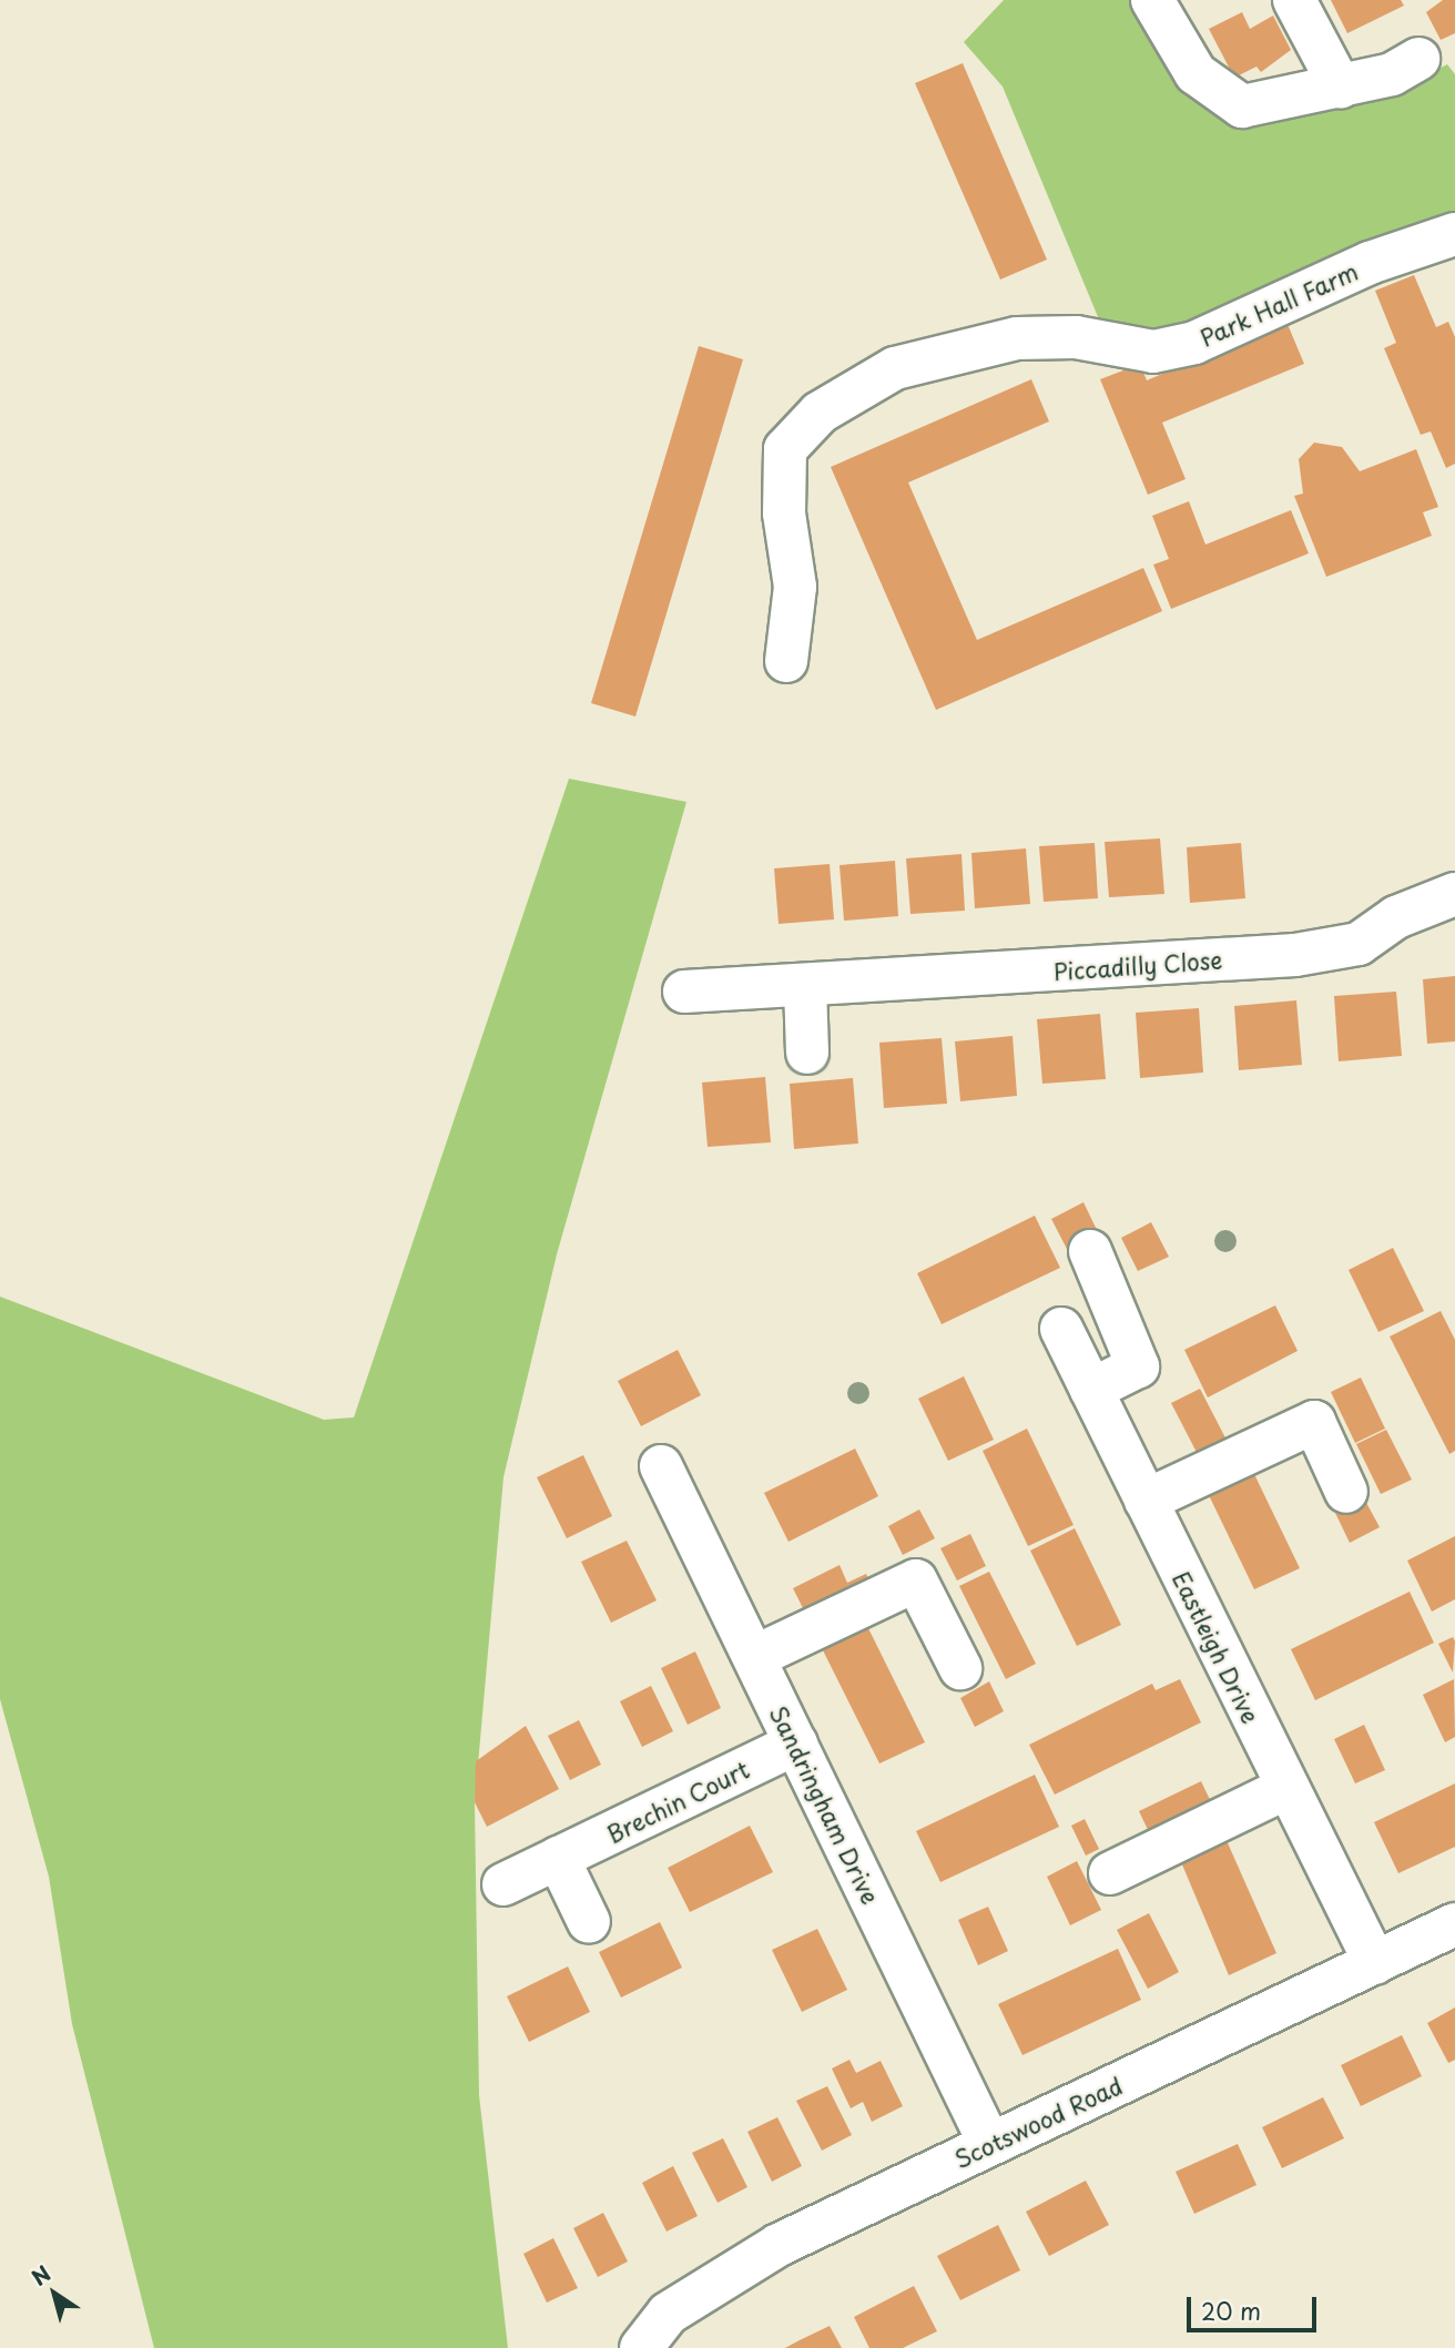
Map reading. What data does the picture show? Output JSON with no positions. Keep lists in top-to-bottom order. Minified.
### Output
{"streets":{"street":["Park Hall Farm","Piccadilly Close","Eastleigh Drive","Brechin Court","Sandringham Drive","Scotswood Road"]},"crossings":[["Eastleigh Drive","Scotswood Road"],["Brechin Court","Sandringham Drive"],["Sandringham Drive","Scotswood Road"]],"scale_bar":"20 m","north":"top left"}
